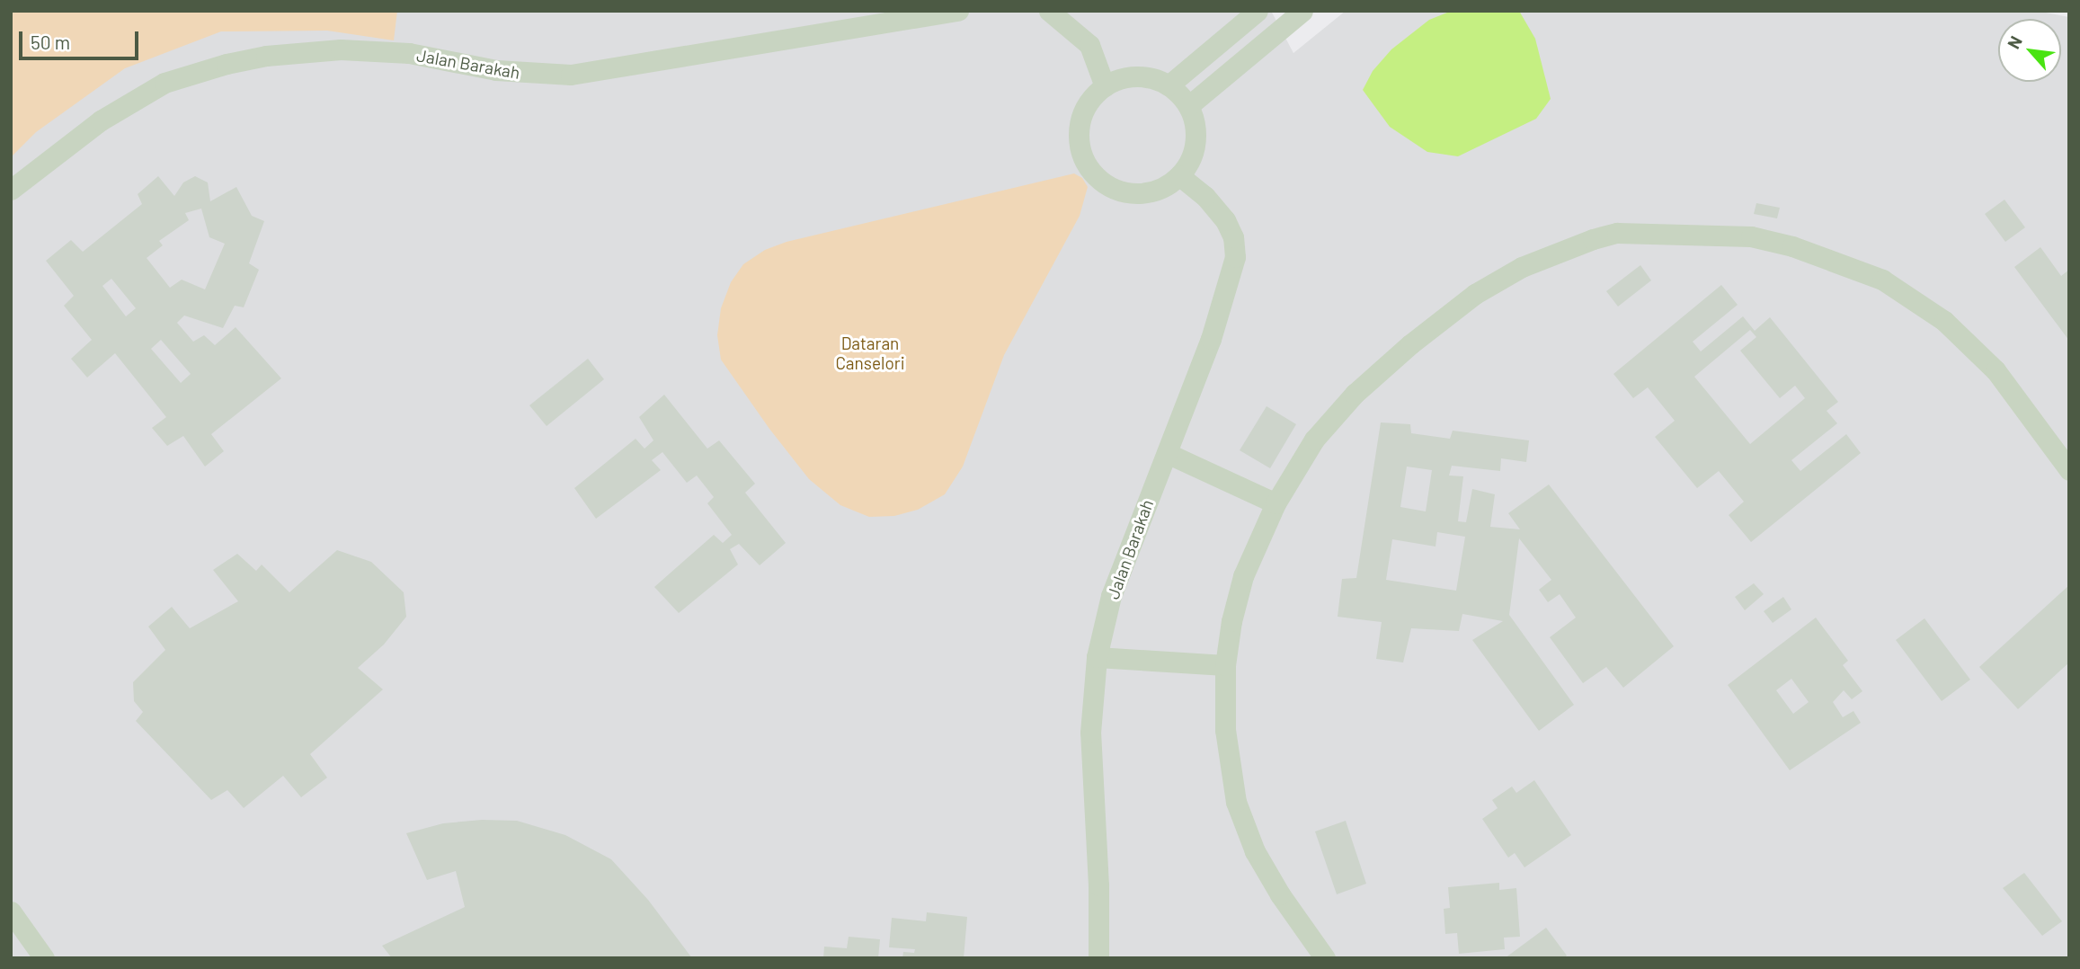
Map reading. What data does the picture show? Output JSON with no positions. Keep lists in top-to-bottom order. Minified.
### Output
{"streets":{"street":["Jalan Barakah"]},"parks":["Dataran Canselori"],"scale_bar":"50 m","north":"top left"}
